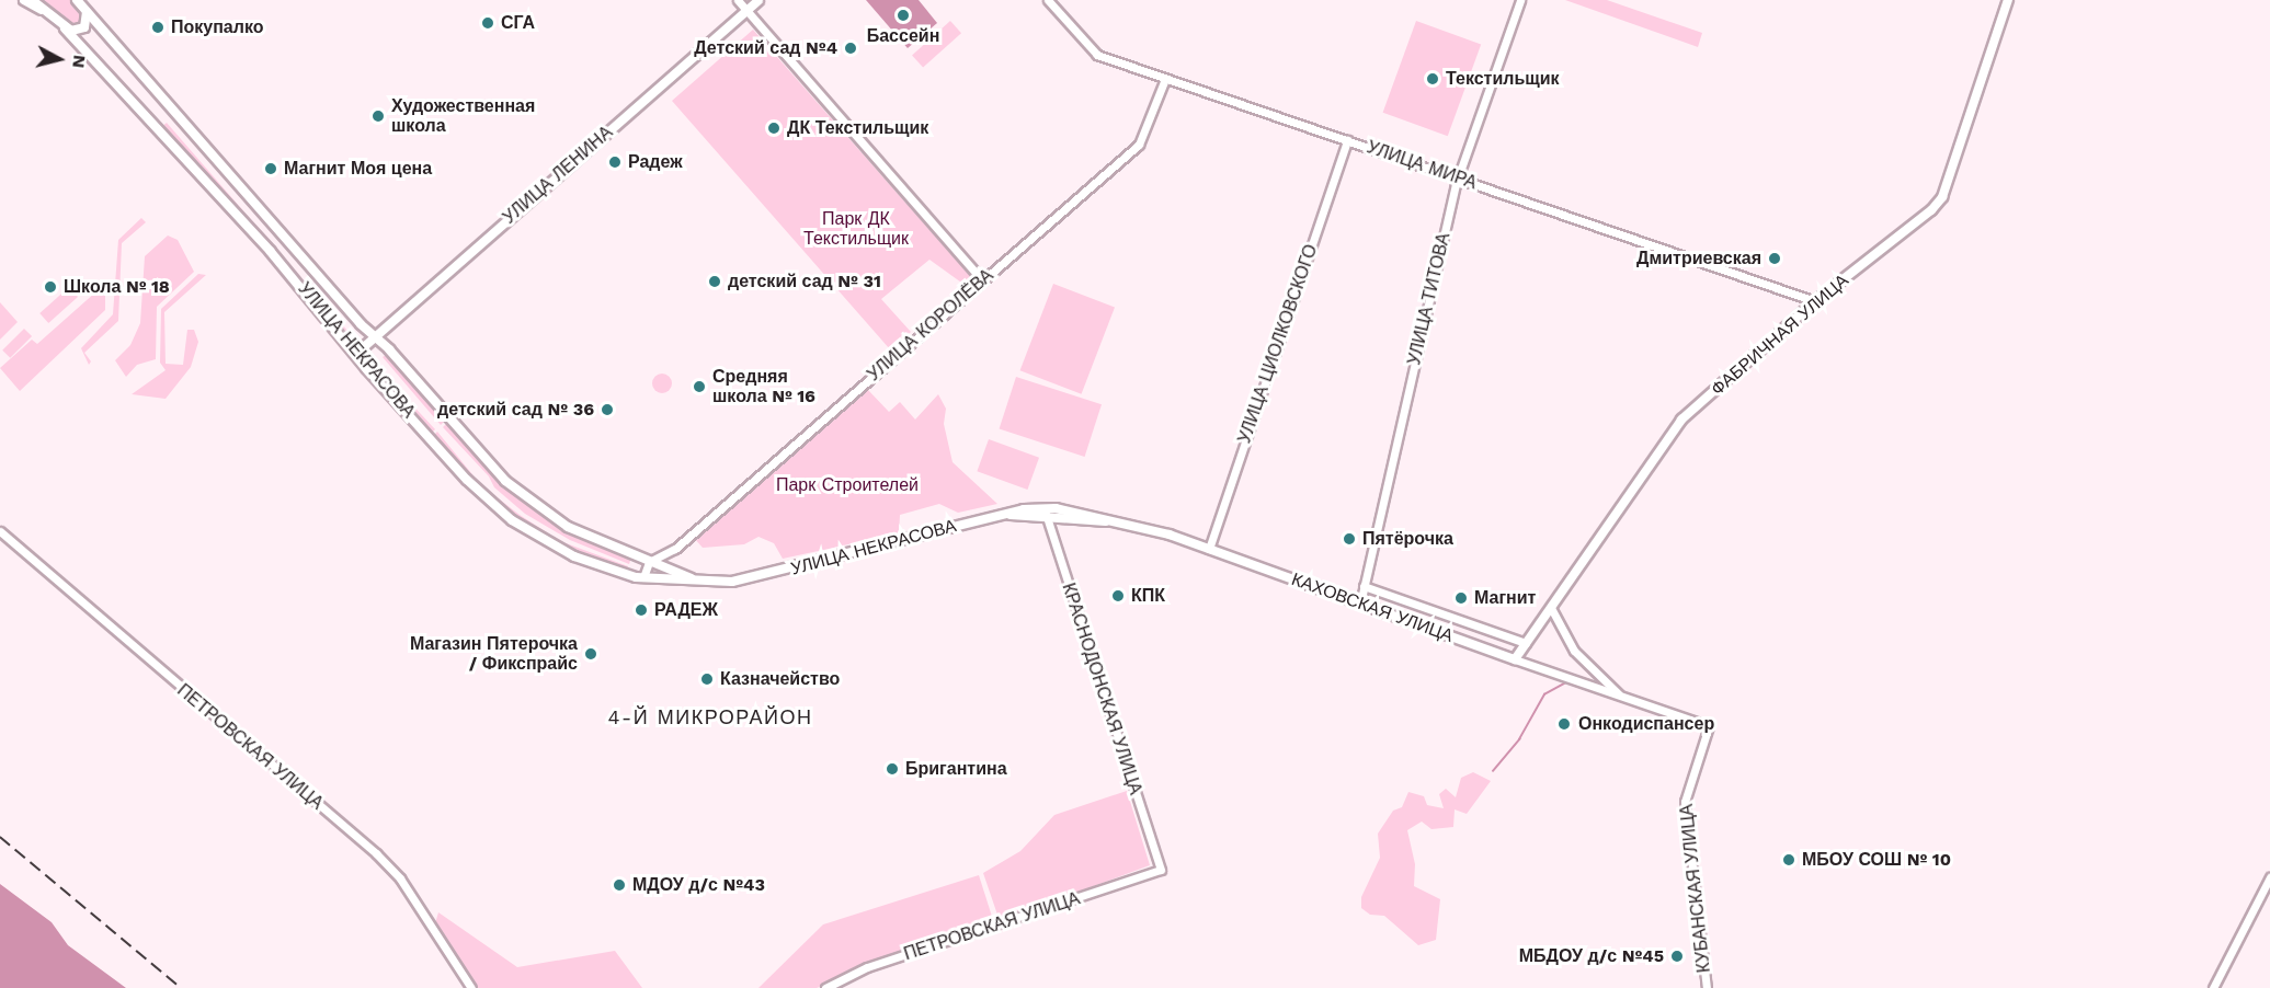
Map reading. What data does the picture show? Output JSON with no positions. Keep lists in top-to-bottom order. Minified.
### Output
{"streets":{"main road":["УЛИЦА ЛЕНИНА","ФАБРИЧНАЯ УЛИЦА","УЛИЦА НЕКРАСОВА","КАХОВСКАЯ УЛИЦА"],"street":["УЛИЦА МИРА","УЛИЦА ТИТОВА","УЛИЦА КОРОЛЁВА","УЛИЦА ЦИОЛКОВСКОГО","КРАСНОДОНСКАЯ УЛИЦА","ПЕТРОВСКАЯ УЛИЦА","КУБАНСКАЯ УЛИЦА"]},"crossings":[["УЛИЦА МИРА","УЛИЦА ТИТОВА"],["УЛИЦА МИРА","УЛИЦА КОРОЛЁВА"],["УЛИЦА МИРА","ФАБРИЧНАЯ УЛИЦА"],["УЛИЦА МИРА","УЛИЦА ЦИОЛКОВСКОГО"],["УЛИЦА ЛЕНИНА","УЛИЦА НЕКРАСОВА"],["УЛИЦА ТИТОВА","КАХОВСКАЯ УЛИЦА"],["УЛИЦА КОРОЛЁВА","УЛИЦА НЕКРАСОВА"],["ФАБРИЧНАЯ УЛИЦА","КАХОВСКАЯ УЛИЦА"],["УЛИЦА ЦИОЛКОВСКОГО","КАХОВСКАЯ УЛИЦА"],["УЛИЦА НЕКРАСОВА","КАХОВСКАЯ УЛИЦА"],["УЛИЦА НЕКРАСОВА","КРАСНОДОНСКАЯ УЛИЦА"],["КАХОВСКАЯ УЛИЦА","КРАСНОДОНСКАЯ УЛИЦА"],["КАХОВСКАЯ УЛИЦА","КУБАНСКАЯ УЛИЦА"],["КРАСНОДОНСКАЯ УЛИЦА","ПЕТРОВСКАЯ УЛИЦА"]],"districts":["4-Й МИКРОРАЙОН"],"parks":["Парк ДК Текстильщик","Парк Строителей"],"places":["Бассейн","СГА","Покупалко","Детский сад №4","Текстильщик","Художественная школа","ДК Текстильщик","Радеж","Магнит Моя цена","Дмитриевская","детский сад № 31","Школа № 18","Средняя школа № 16","детский сад № 36","Пятёрочка","КПК","Магнит","РАДЕЖ","Магазин Пятерочка / Фикспрайс","Казначейство","Онкодиспансер","Бригантина","МБОУ СОШ № 10","МДОУ д/с №43","МБДОУ д/с №45"],"north":"right"}
